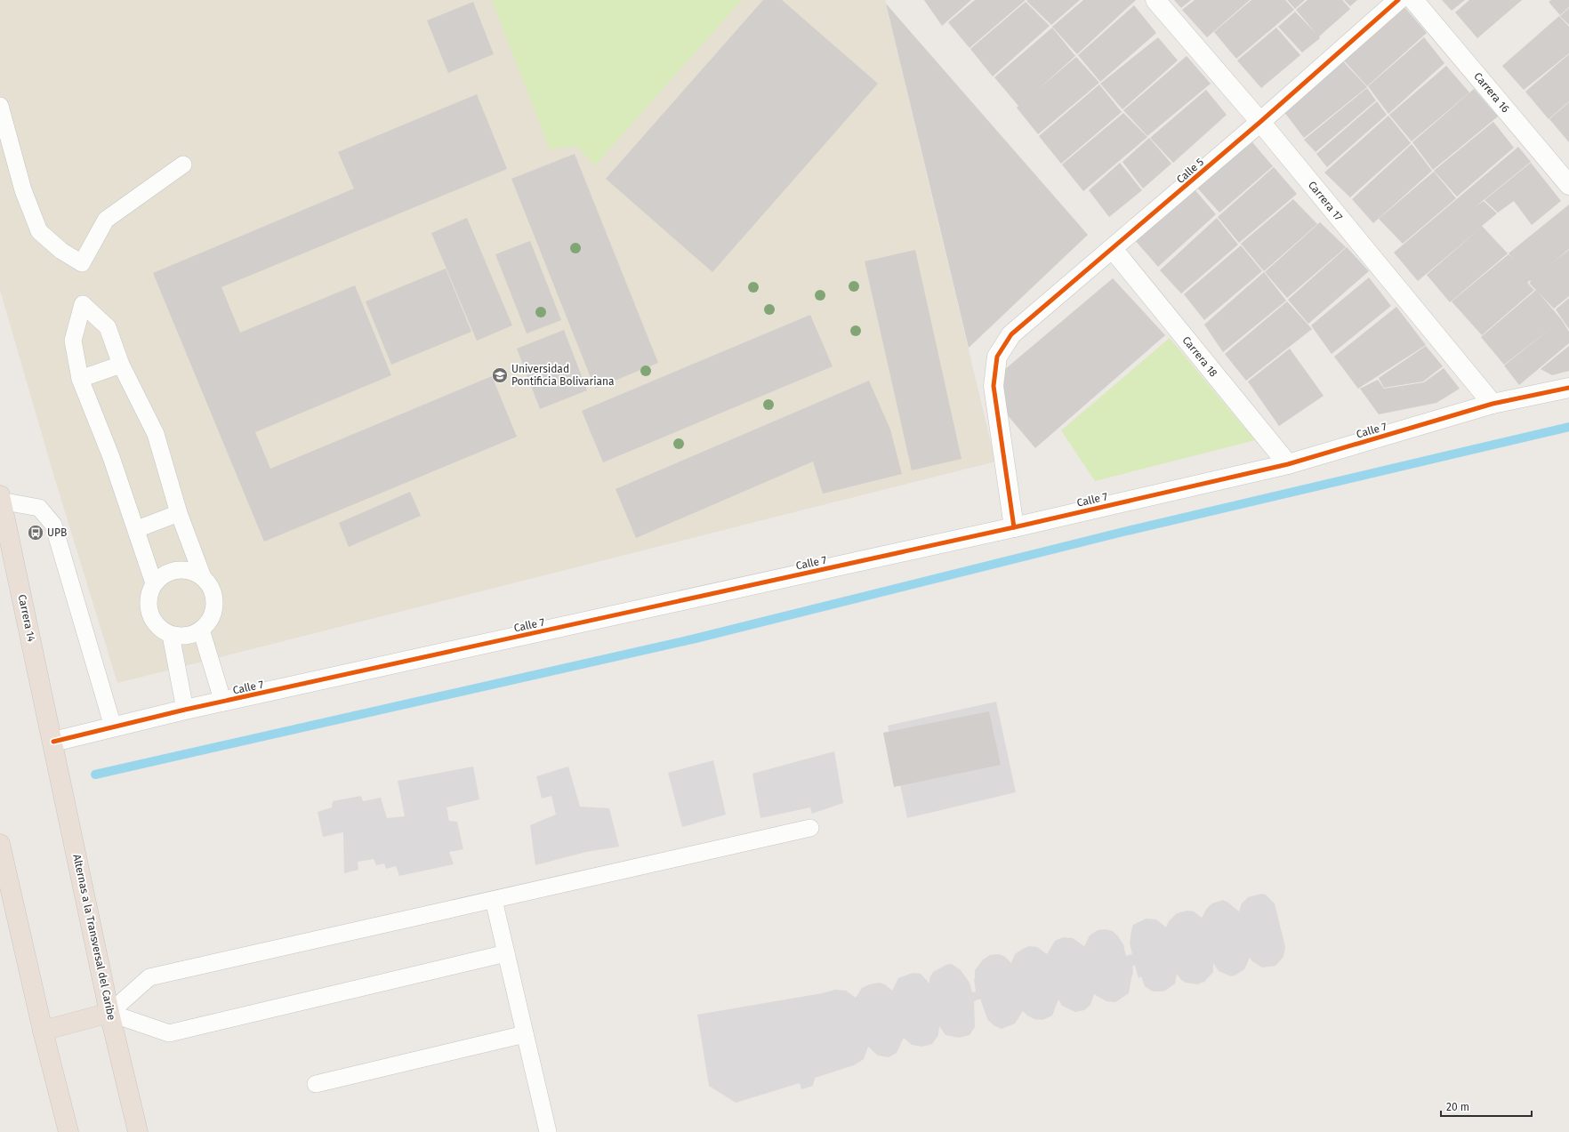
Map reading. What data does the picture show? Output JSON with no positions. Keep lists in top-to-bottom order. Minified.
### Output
{"streets":{"highway":["Carrera 14","Alternas a la Transversal del Caribe"],"street":["Carrera 16","Calle 5","Carrera 17","Carrera 18","Calle 7"]},"crossings":[["Calle 5","Carrera 17"],["Calle 5","Carrera 18"],["Calle 5","Calle 7"],["Carrera 17","Calle 7"],["Carrera 18","Calle 7"],["Calle 7","Carrera 14"],["Calle 7","Alternas a la Transversal del Caribe"],["Carrera 14","Alternas a la Transversal del Caribe"]],"places":{"school or university":["Universidad Pontificia Bolivariana"],"bus stop":["UPB"]},"scale_bar":"20 m"}
